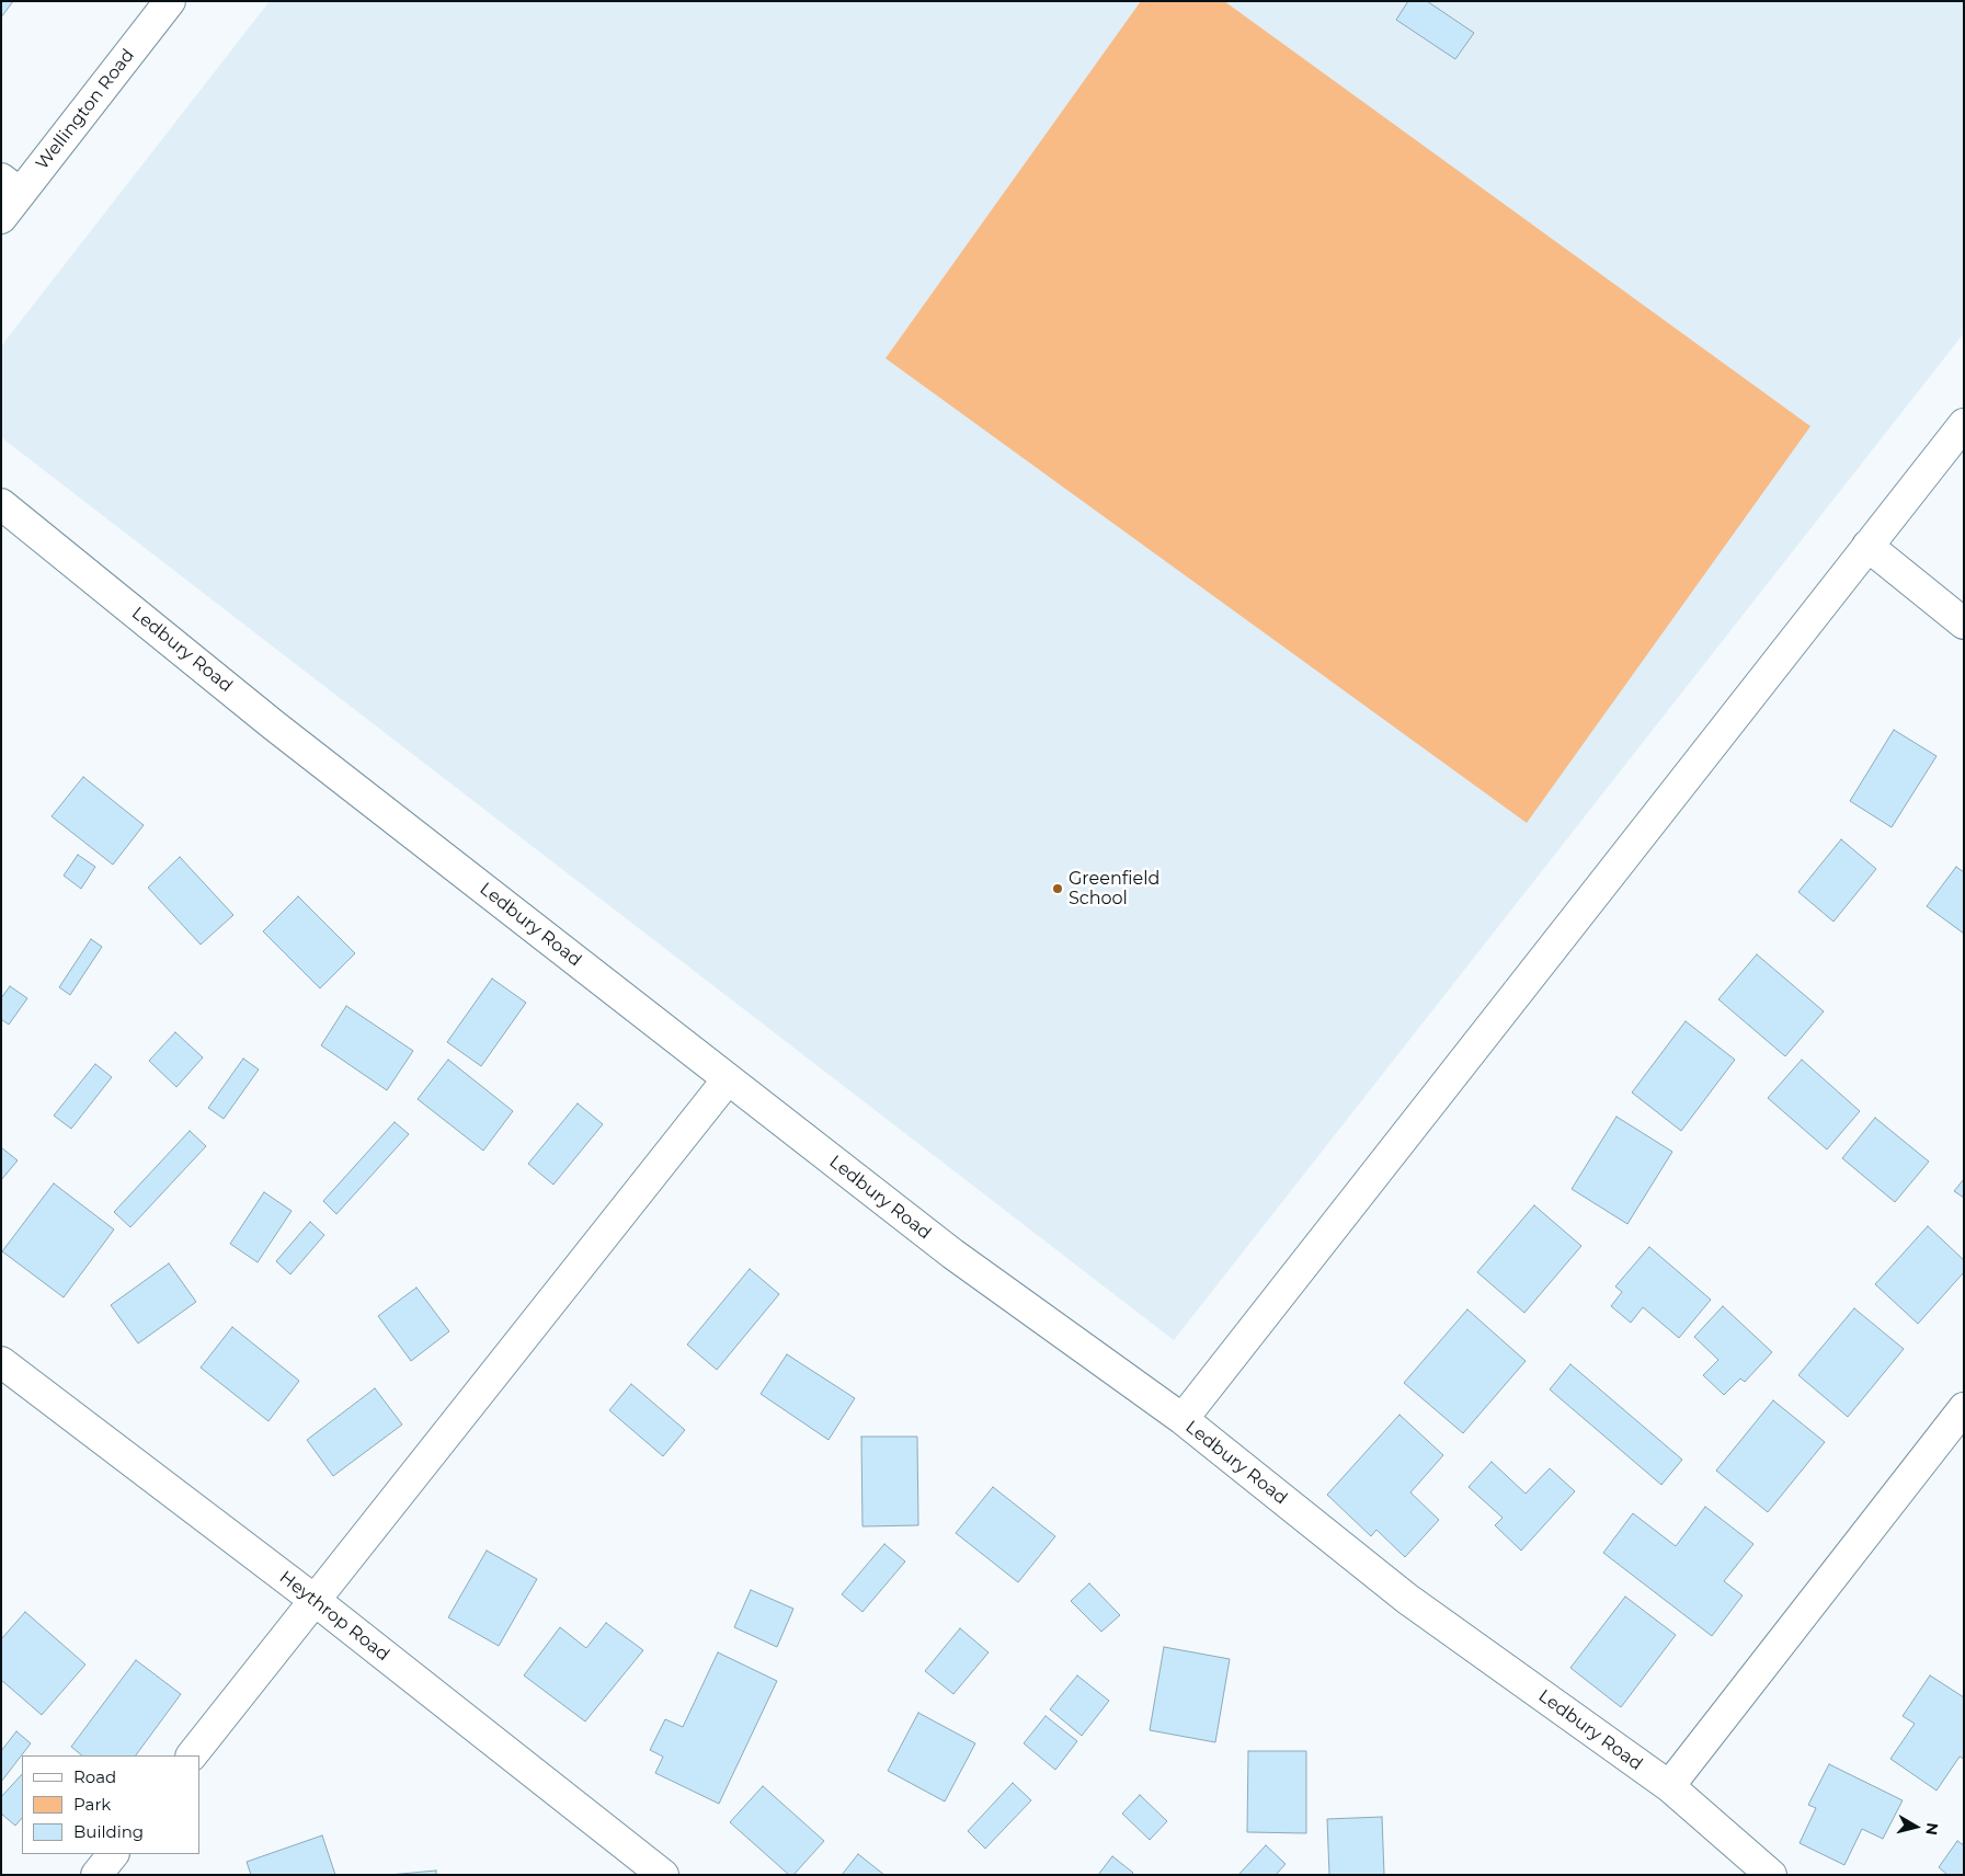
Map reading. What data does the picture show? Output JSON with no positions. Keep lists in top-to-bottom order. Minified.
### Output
{"streets":{"street":["Wellington Road","Ledbury Road","Heythrop Road"]},"places":["Greenfield School"],"legend":["Road","Park","Building"],"north":"right"}
